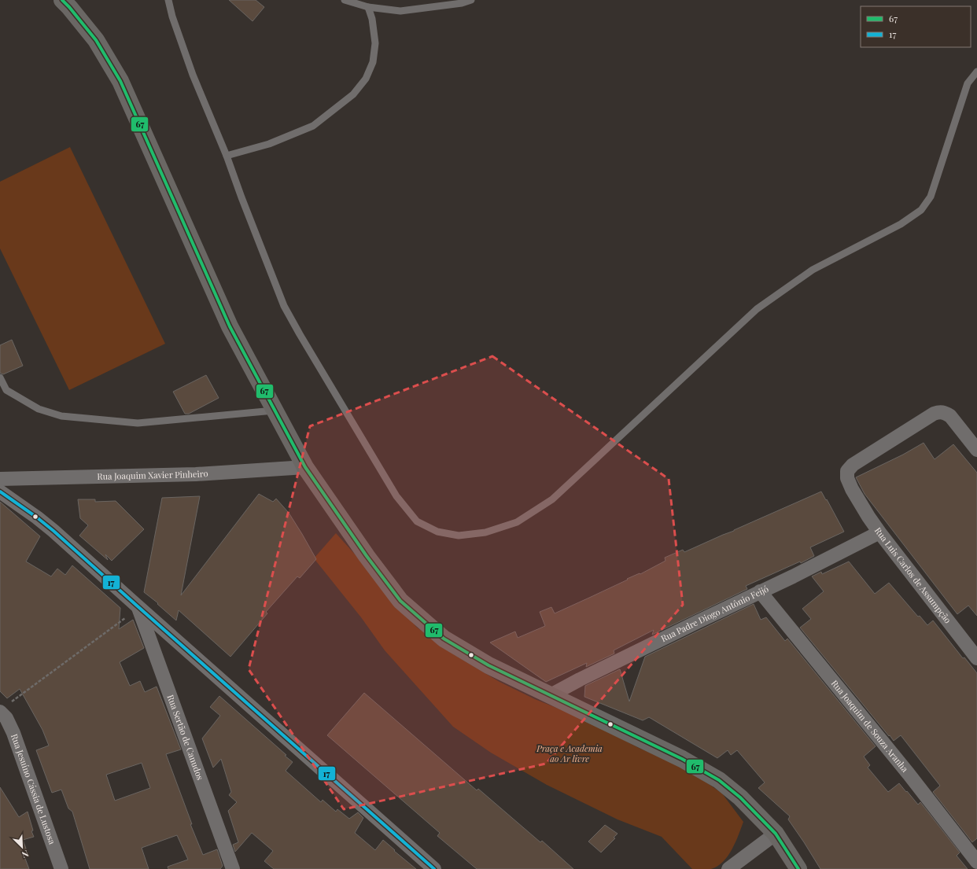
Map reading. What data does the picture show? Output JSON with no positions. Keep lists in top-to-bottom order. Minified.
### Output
{"streets":{"street":["Rua Joaquim Xavier Pinheiro","Rua Luis Carlos de Assumpção","Rua Padre Diogo Antônio Feijó","Rua Joaquim de Souza Aranha","Rua Sertão de Canudos","Rua Jesuíno Cássia de Lustosa"]},"crossings":[["Rua Luis Carlos de Assumpção","Rua Padre Diogo Antônio Feijó"],["Rua Padre Diogo Antônio Feijó","Rua Joaquim de Souza Aranha"]],"parks":["Praça e Academia ao Ar livre"],"lines":["transit line 67","transit line 17"],"legend":["67","17"],"north":"bottom right"}
